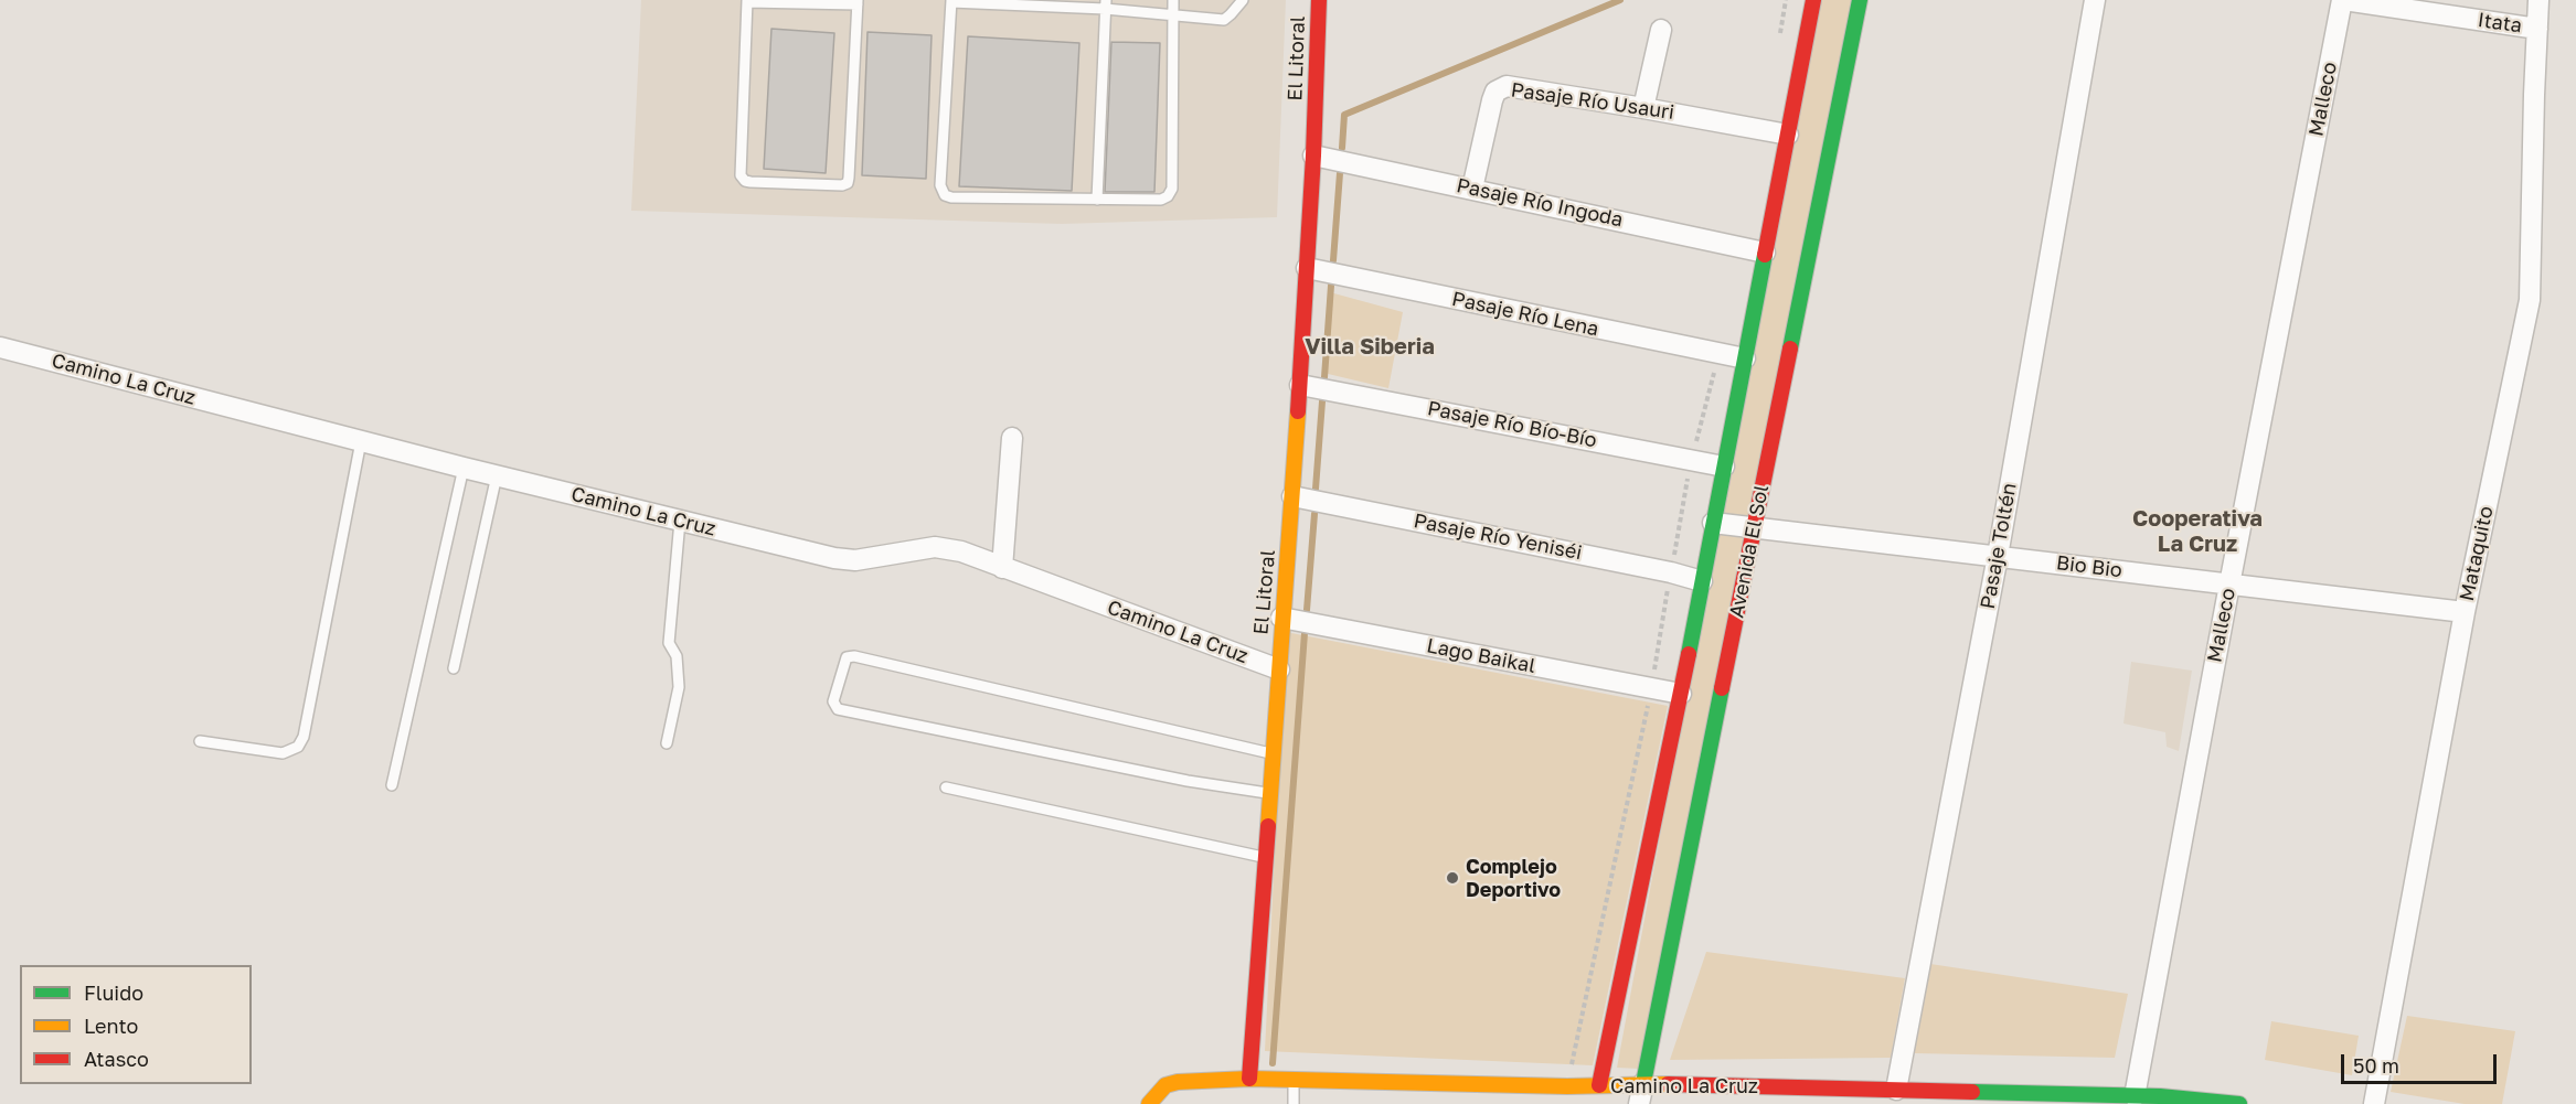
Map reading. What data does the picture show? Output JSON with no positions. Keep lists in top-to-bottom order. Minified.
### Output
{"streets":{"main road":["El Litoral","Camino La Cruz","Avenida El Sol"],"street":["Itata","Malleco","Pasaje Río Usauri","Pasaje Río Ingoda","Pasaje Río Lena","Pasaje Río Bío-Bío","Pasaje Río Yeniséi","Pasaje Toltén","Mataquito","Bio Bio","Lago Baikal"]},"crossings":[["Itata","Malleco"],["Itata","Mataquito"],["El Litoral","Pasaje Río Ingoda"],["El Litoral","Pasaje Río Lena"],["El Litoral","Camino La Cruz"],["El Litoral","Pasaje Río Bío-Bío"],["El Litoral","Pasaje Río Yeniséi"],["El Litoral","Lago Baikal"],["Malleco","Camino La Cruz"],["Malleco","Bio Bio"],["Pasaje Río Usauri","Pasaje Río Ingoda"],["Pasaje Río Usauri","Avenida El Sol"],["Pasaje Río Ingoda","Avenida El Sol"],["Pasaje Río Lena","Avenida El Sol"],["Camino La Cruz","Pasaje Toltén"],["Camino La Cruz","Avenida El Sol"],["Pasaje Río Bío-Bío","Avenida El Sol"],["Pasaje Río Yeniséi","Avenida El Sol"],["Pasaje Toltén","Bio Bio"],["Avenida El Sol","Bio Bio"],["Avenida El Sol","Lago Baikal"],["Mataquito","Bio Bio"]],"districts":["Villa Siberia","Cooperativa La Cruz"],"places":["Complejo Deportivo"],"legend":["Fluido","Lento","Atasco"],"scale_bar":"50 m"}
